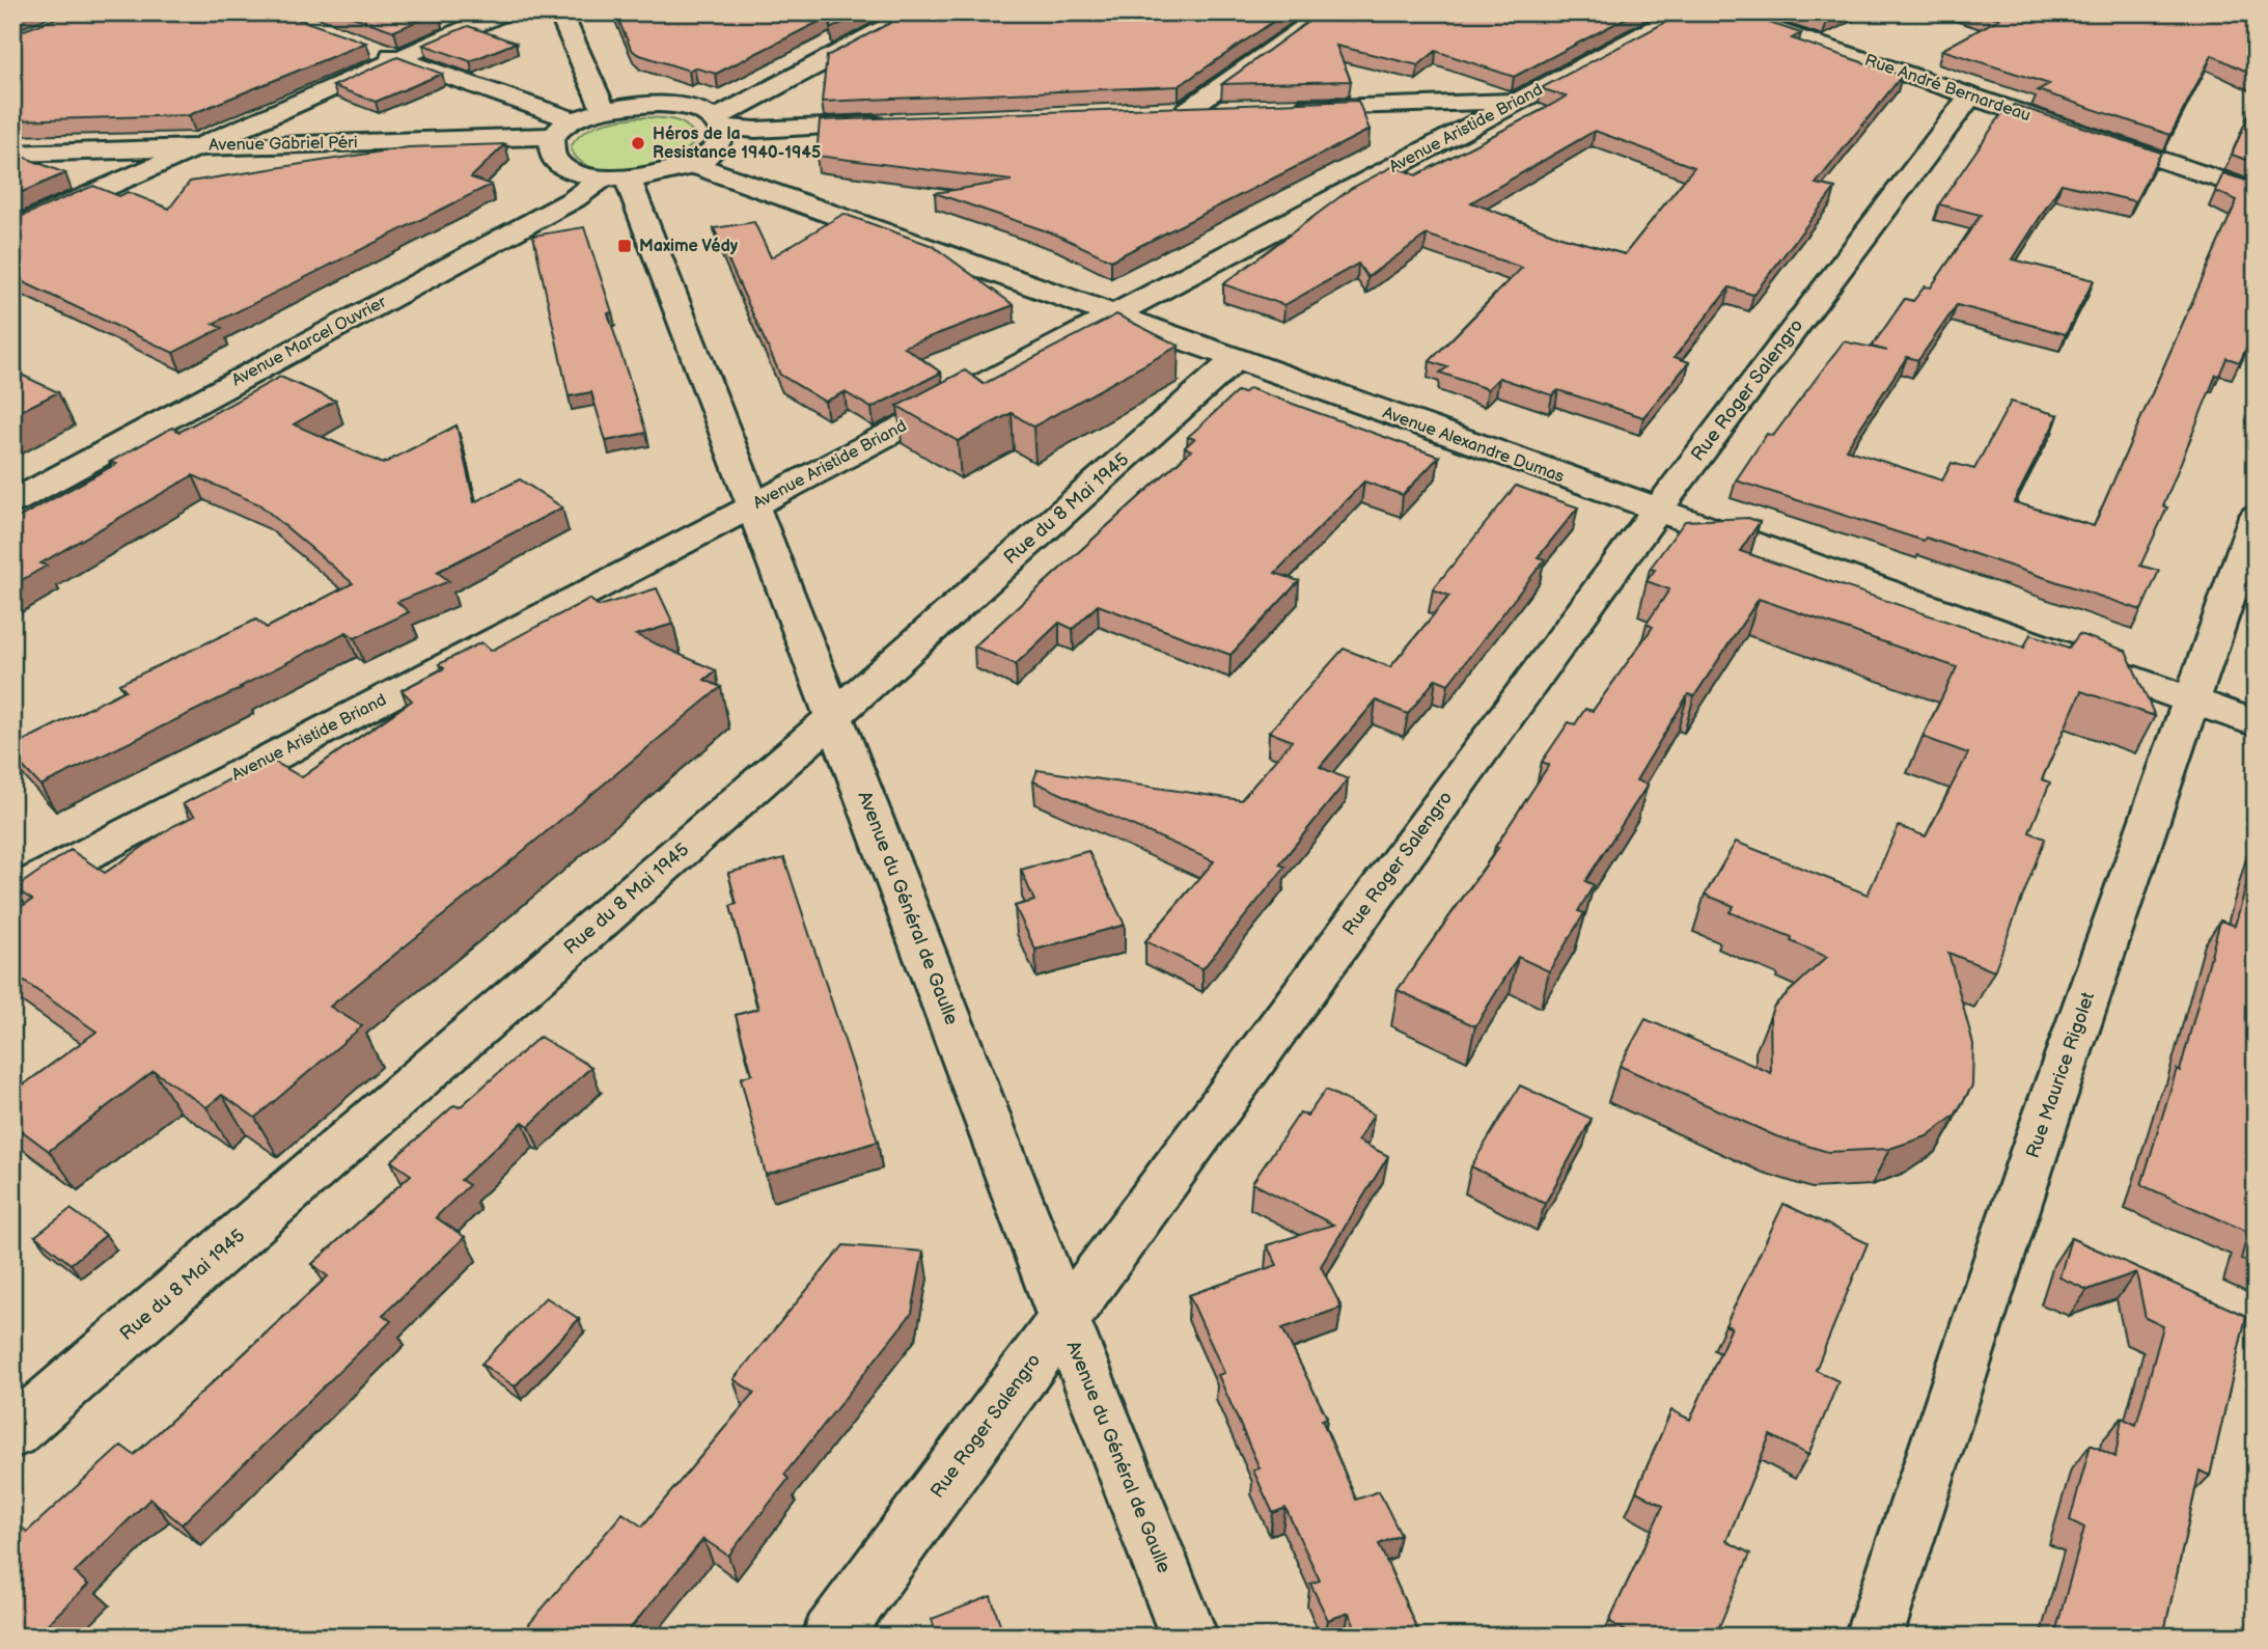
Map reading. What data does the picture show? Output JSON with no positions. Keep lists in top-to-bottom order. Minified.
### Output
{"streets":{"street":["Rue André Bernardeau","Avenue Aristide Briand","Avenue Gabriel Péri","Avenue Marcel Ouvrier","Rue Roger Salengro","Avenue Alexandre Dumas","Rue du 8 Mai 1945","Avenue du Général de Gaulle","Rue Maurice Rigolet"]},"crossings":[["Rue André Bernardeau","Rue Roger Salengro"],["Avenue Aristide Briand","Avenue Alexandre Dumas"],["Avenue Aristide Briand","Avenue du Général de Gaulle"],["Avenue Marcel Ouvrier","Avenue du Général de Gaulle"],["Rue Roger Salengro","Avenue Alexandre Dumas"],["Rue Roger Salengro","Avenue du Général de Gaulle"],["Avenue Alexandre Dumas","Rue du 8 Mai 1945"],["Avenue Alexandre Dumas","Rue Maurice Rigolet"],["Rue du 8 Mai 1945","Avenue du Général de Gaulle"]],"places":{"other":["Héros de la Resistance 1940-1945"],"transit":["Maxime Védy"]}}
